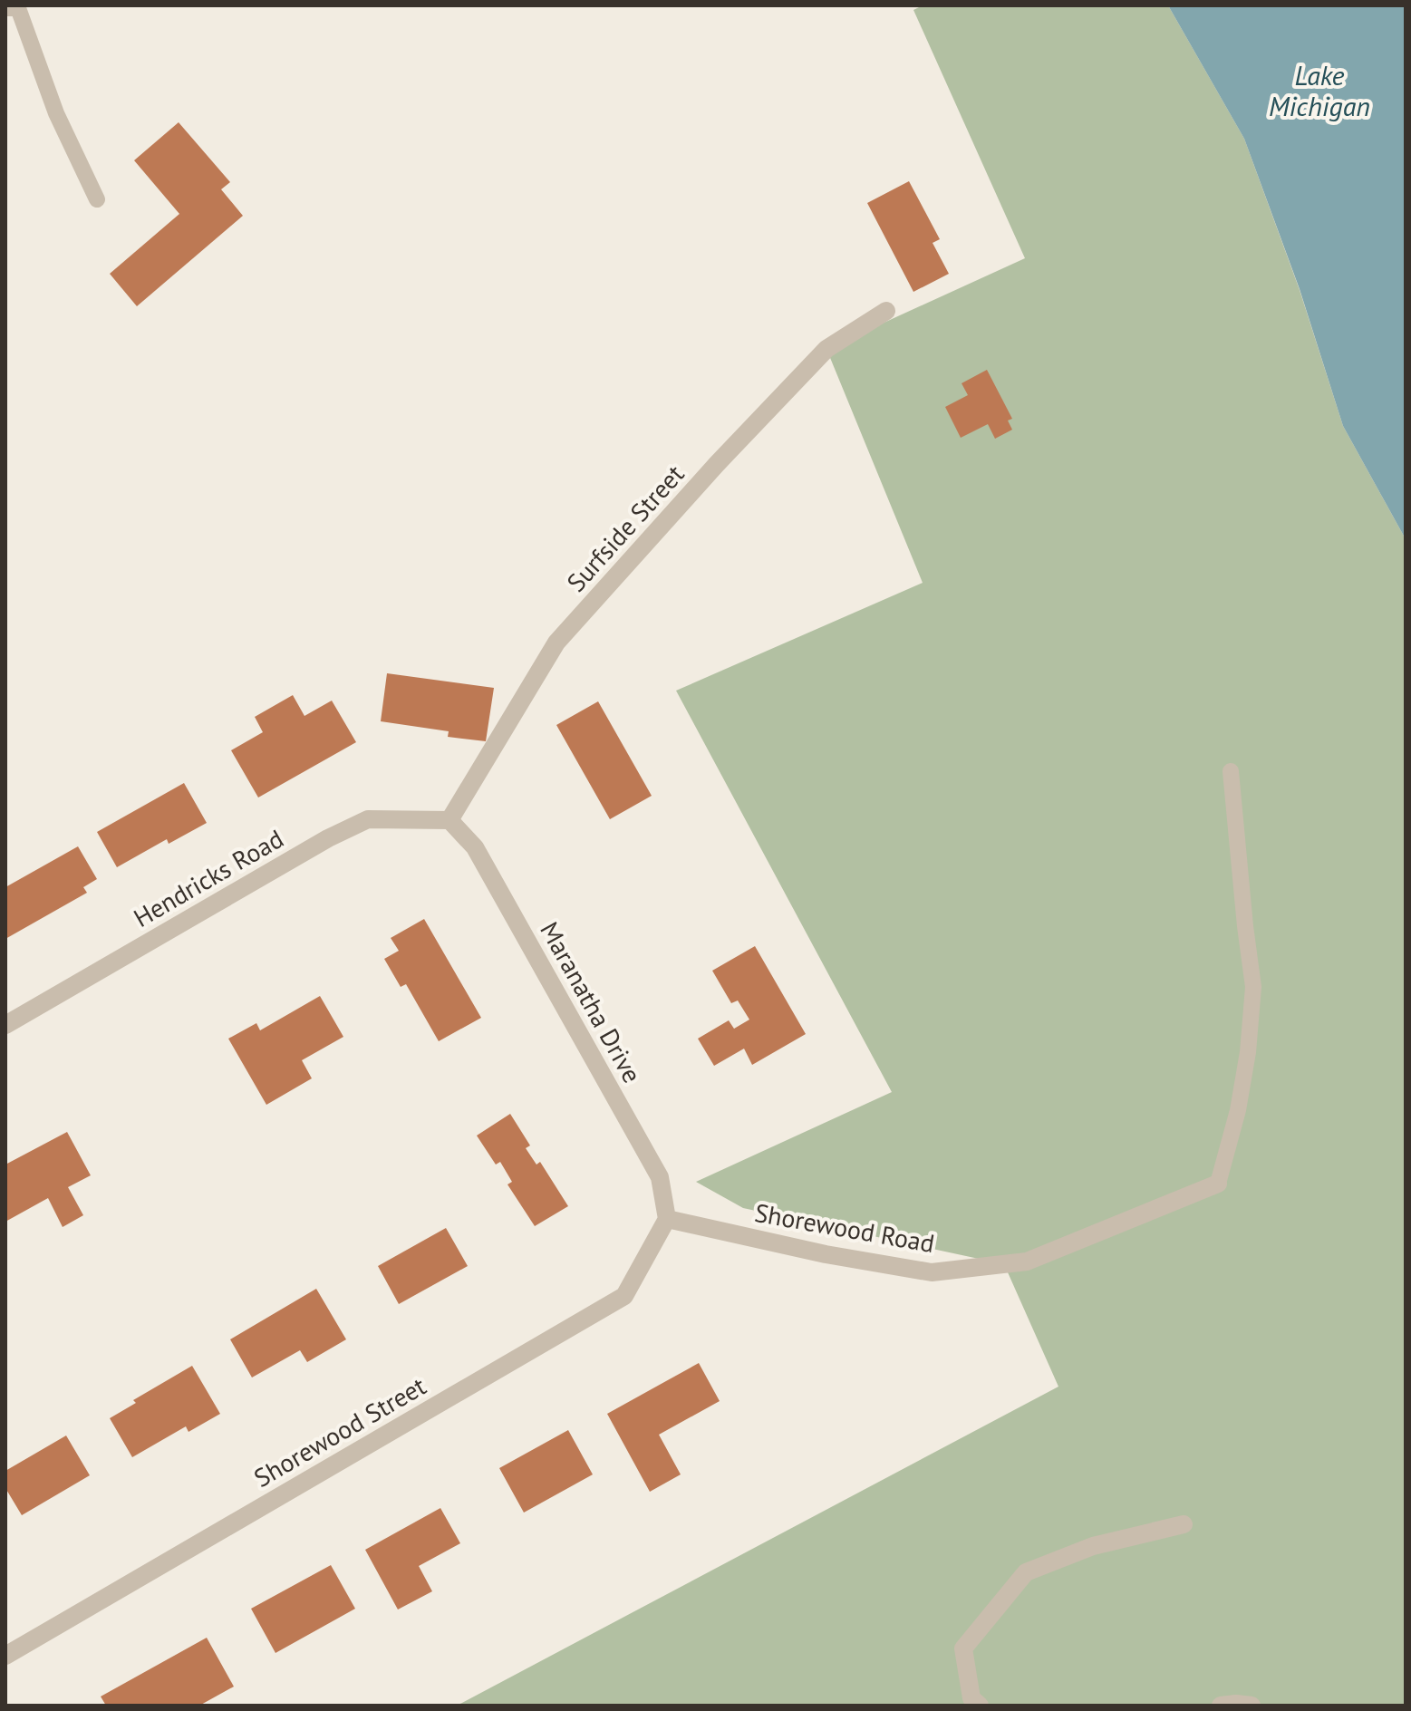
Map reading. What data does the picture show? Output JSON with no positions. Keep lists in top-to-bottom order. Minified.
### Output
{"streets":{"street":["Surfside Street","Hendricks Road","Maranatha Drive","Shorewood Road","Shorewood Street"]},"crossings":[["Surfside Street","Hendricks Road"],["Surfside Street","Maranatha Drive"],["Hendricks Road","Maranatha Drive"],["Maranatha Drive","Shorewood Road"],["Maranatha Drive","Shorewood Street"],["Shorewood Road","Shorewood Street"]],"water":["Lake Michigan"]}
